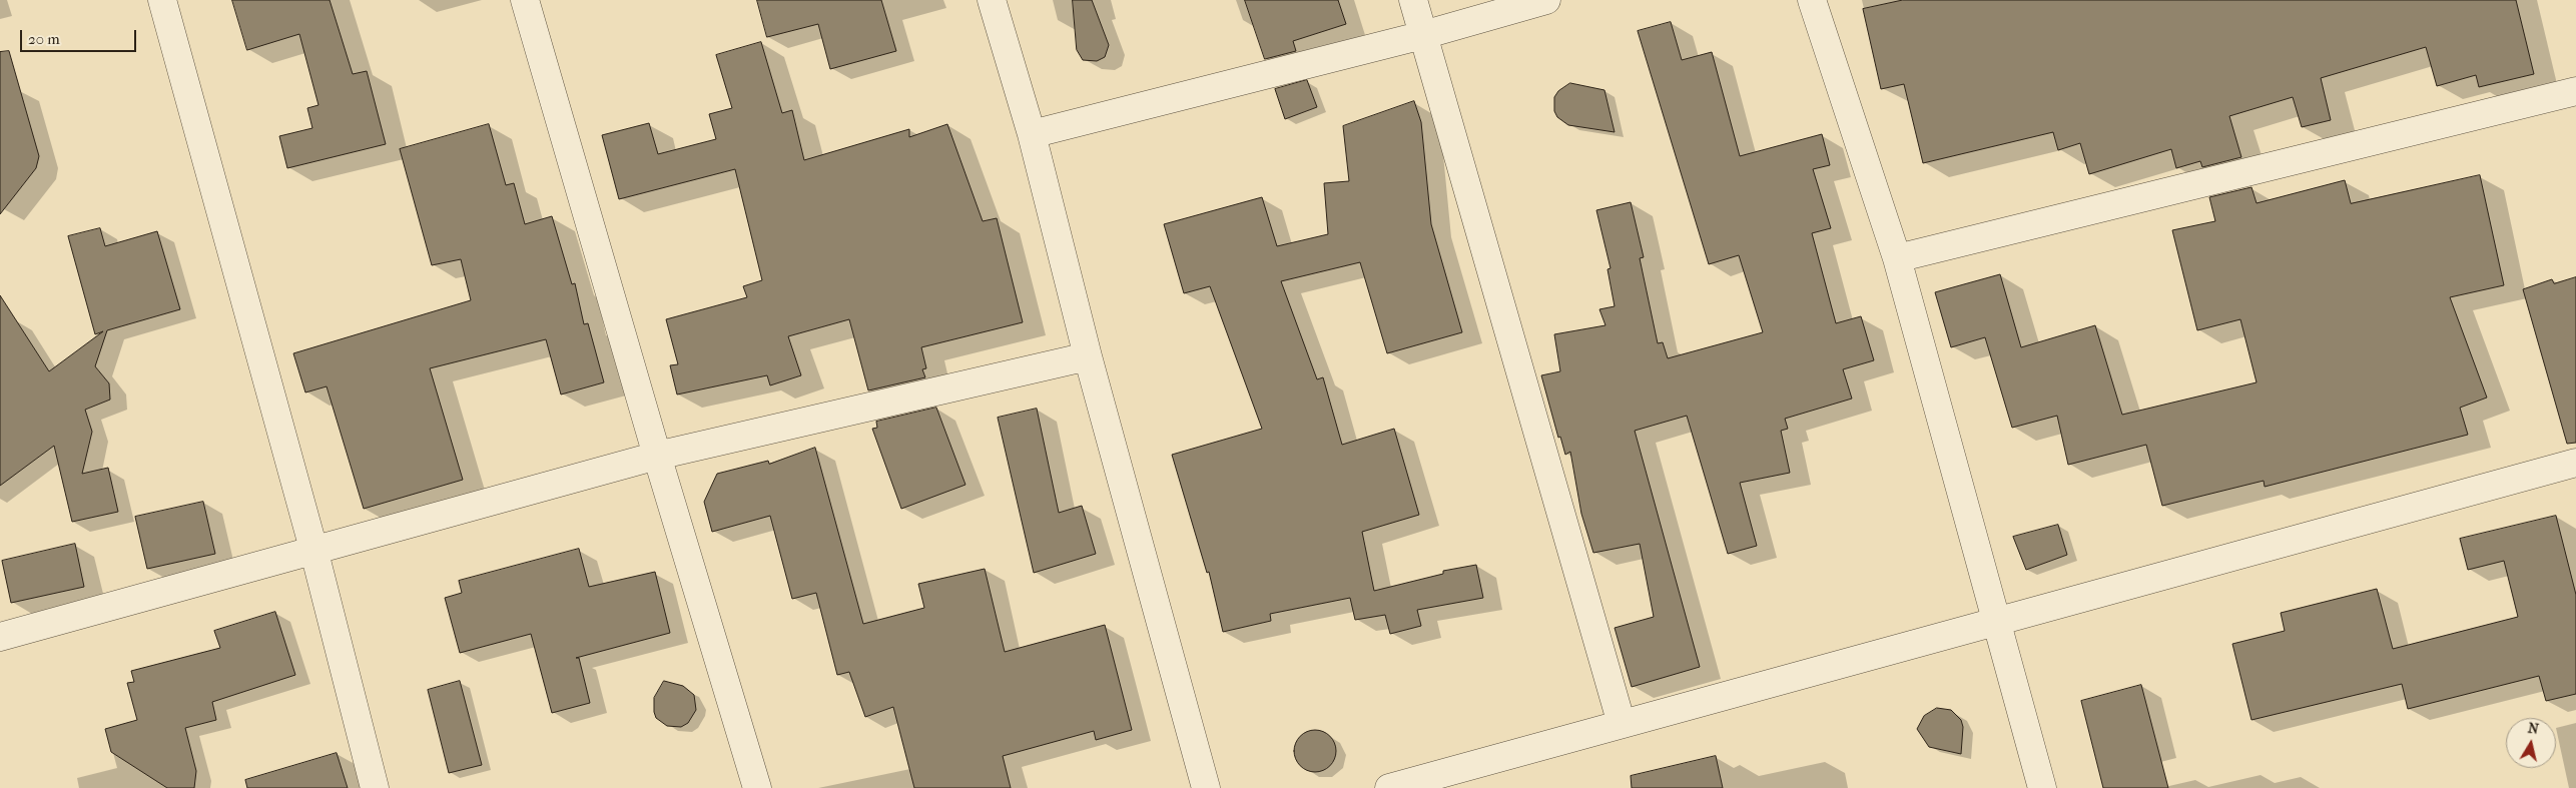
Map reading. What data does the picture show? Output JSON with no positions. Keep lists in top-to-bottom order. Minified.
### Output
{"scale_bar":"20 m","north":"top"}
